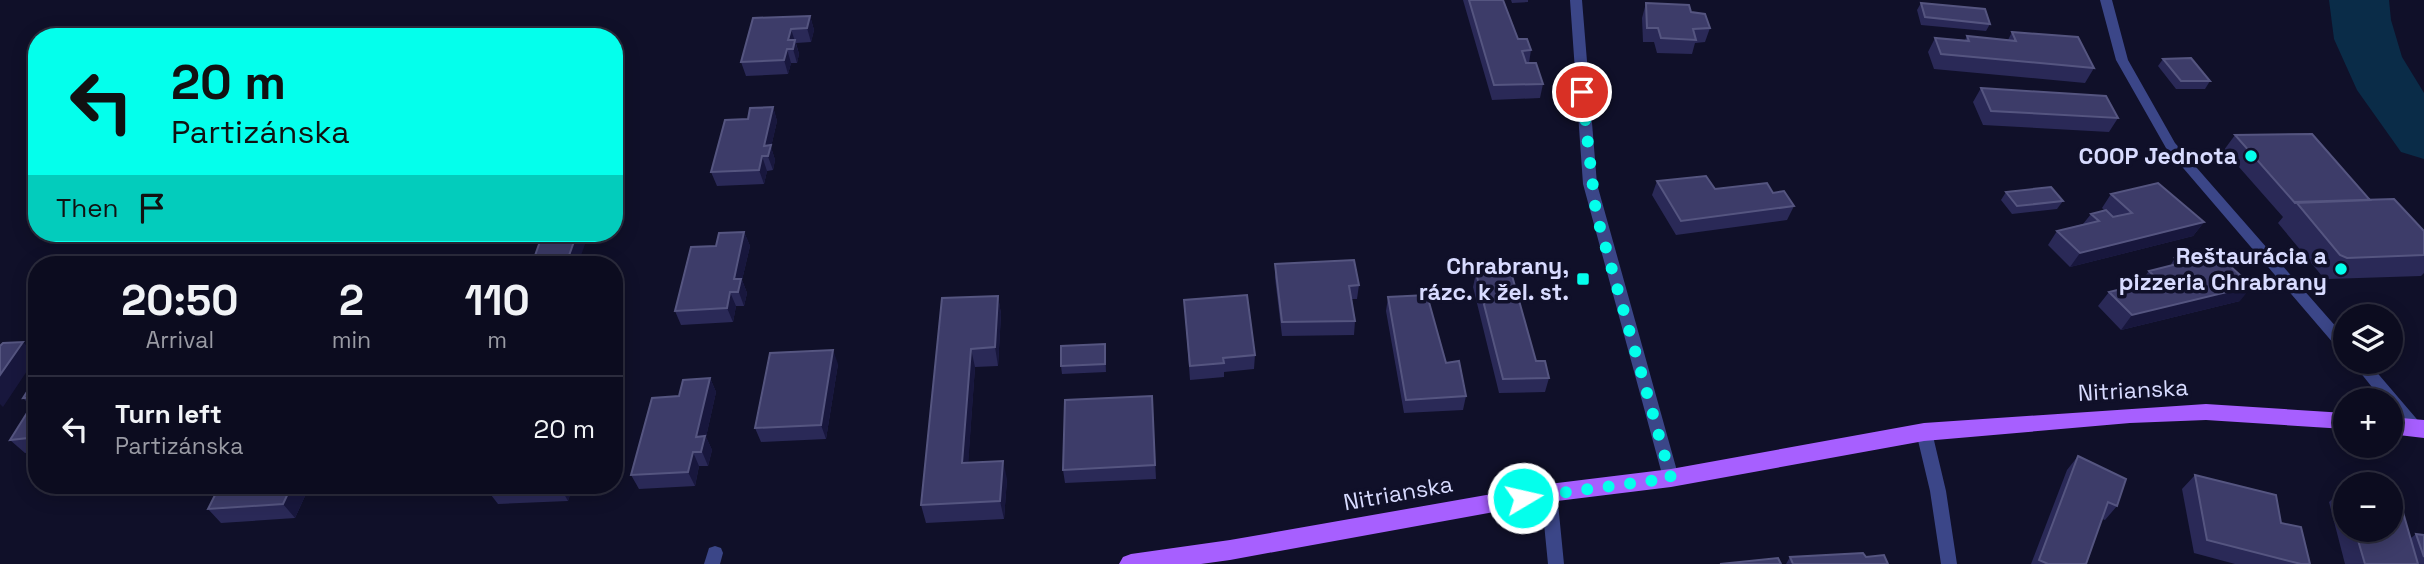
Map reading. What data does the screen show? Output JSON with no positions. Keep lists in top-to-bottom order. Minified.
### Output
{"streets":{"main road":["Nitrianska"]},"places":{"other":["COOP Jednota","Reštaurácia a pizzeria Chrabrany"],"transit":["Chrabrany, rázc. k žel. st."]},"page":{"turn":["20 m","Partizánska"],"then":"Then","eta":["20:50","Arrival","2","min","110","m"],"map_buttons":["+","−"],"list":[{"name":"Turn left","note":"Partizánska","value":"20 m"}]}}
